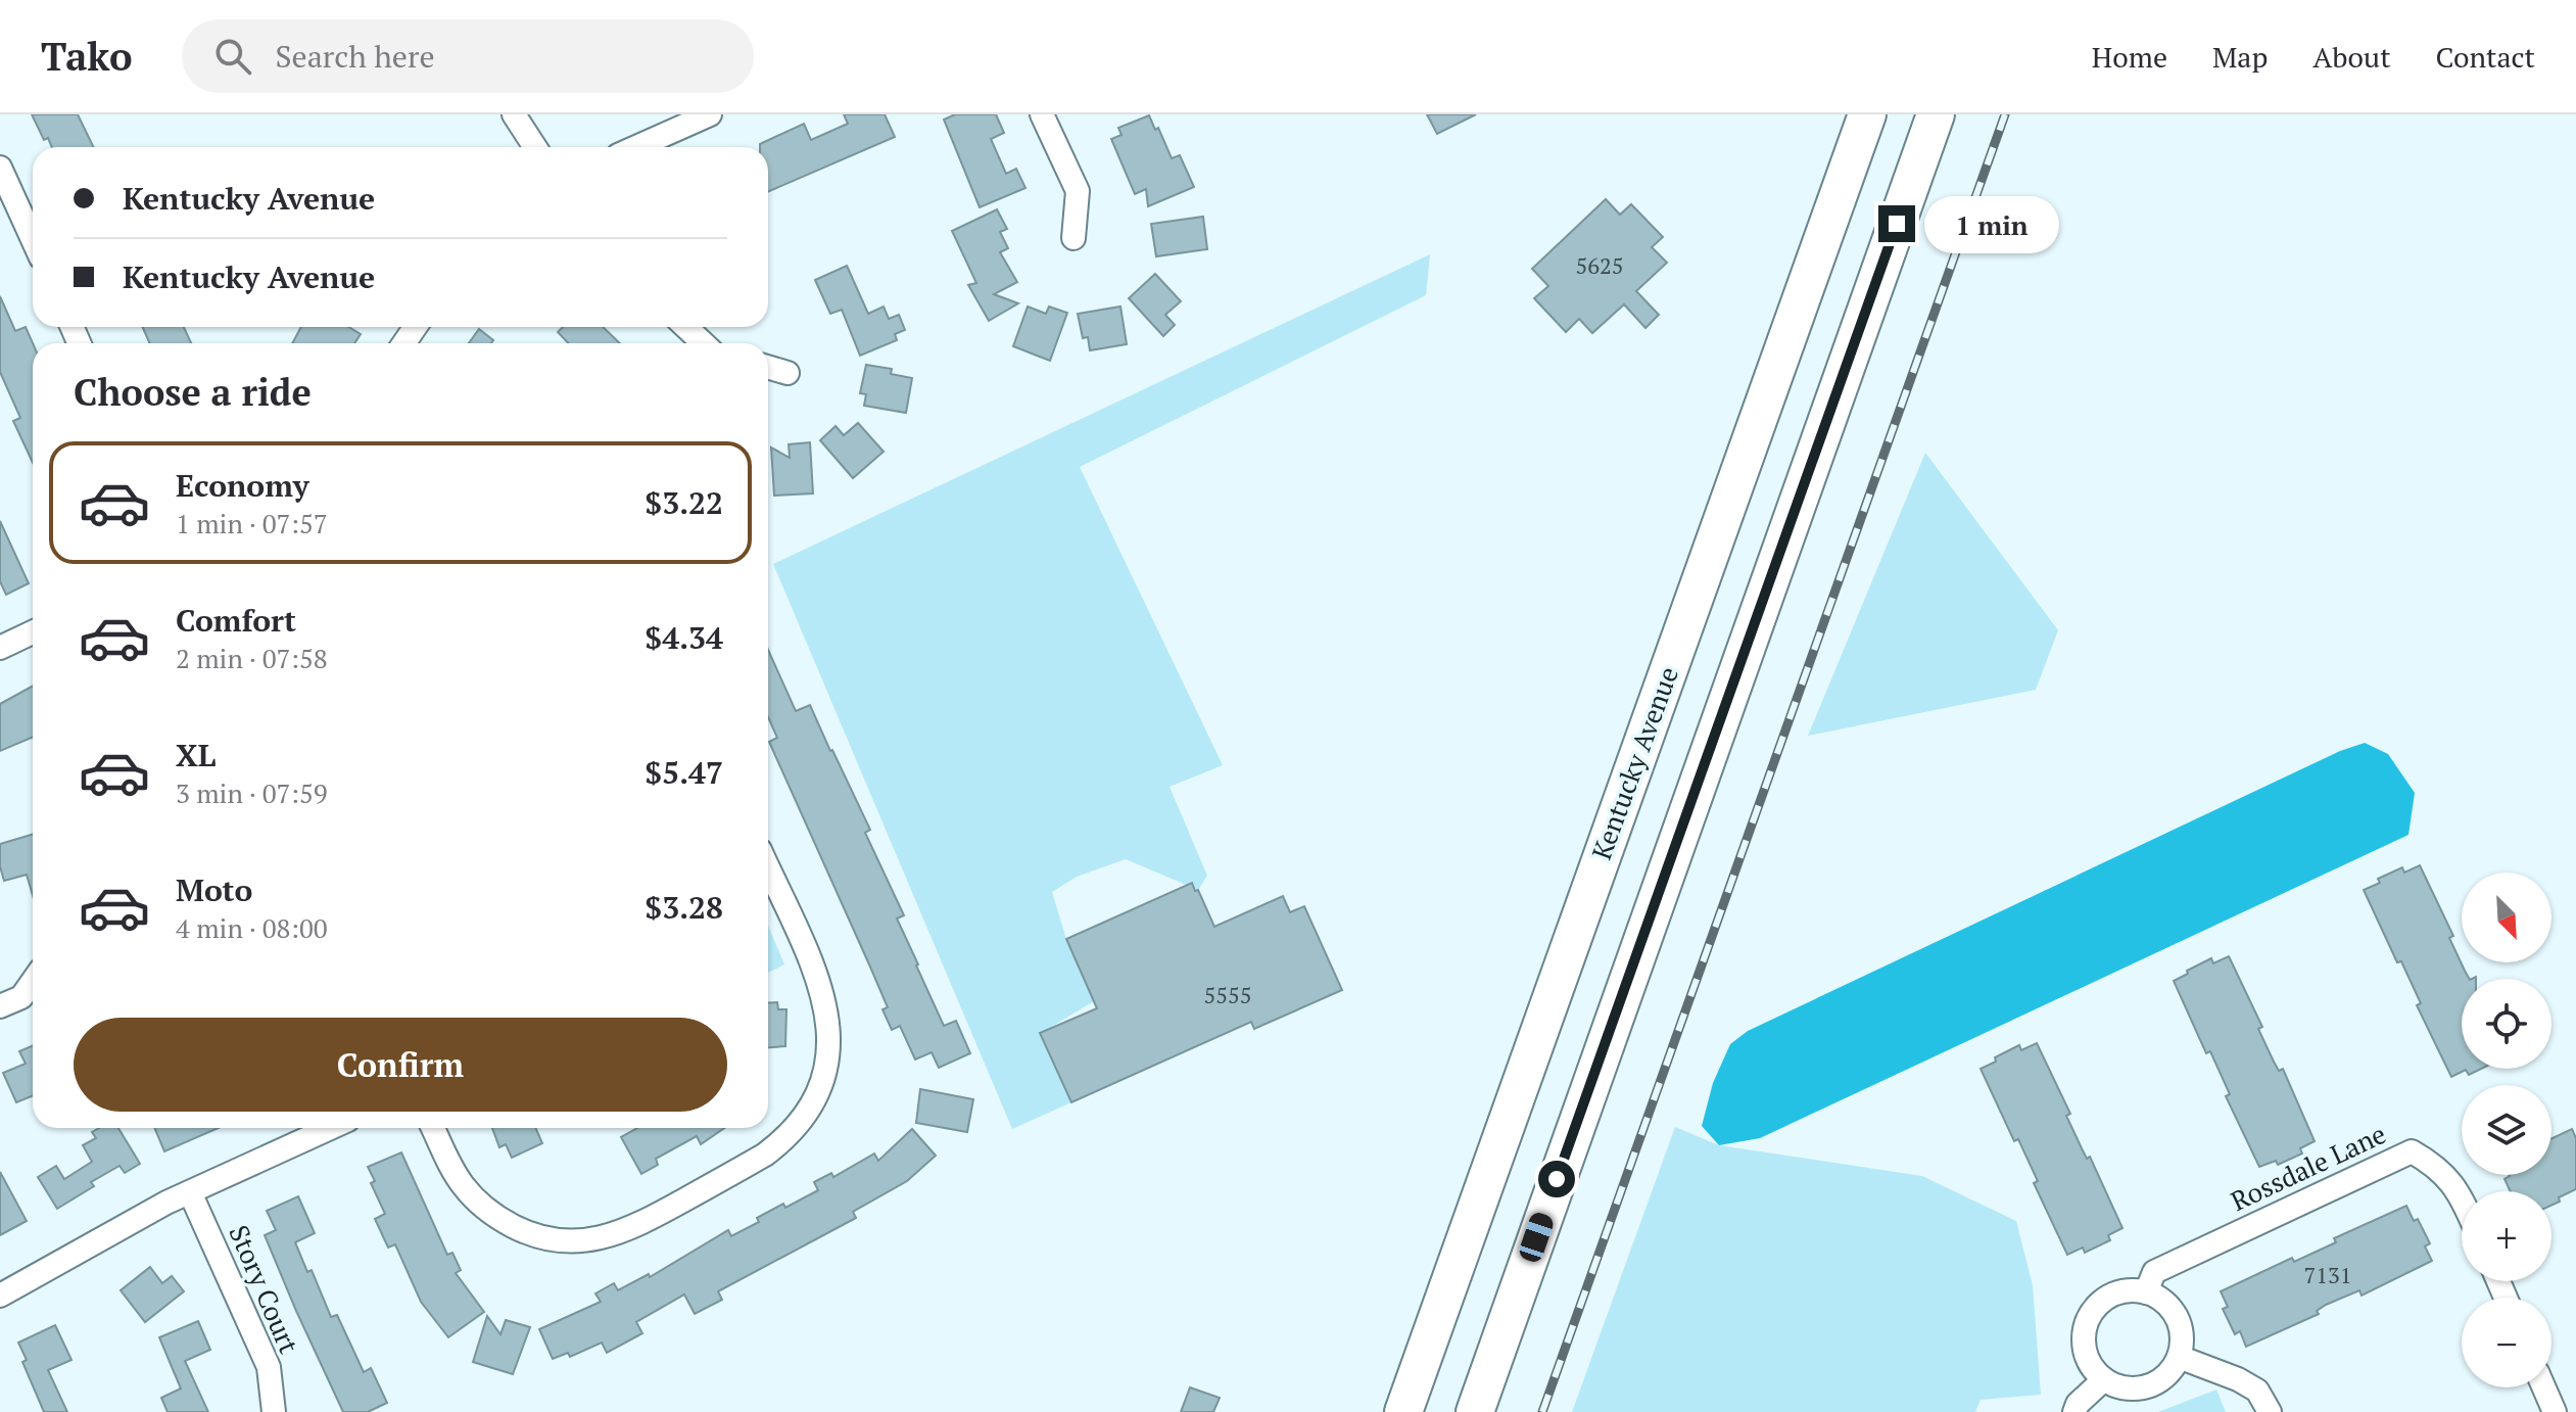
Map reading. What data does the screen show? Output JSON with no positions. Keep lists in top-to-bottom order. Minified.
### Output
{"streets":{"main road":["Kentucky Avenue"],"street":["Rossdale Lane","Story Court"]},"house_numbers":["5625","5555","7131"],"north":"bottom right","page":{"header":"Tako","search":"Search here","nav":["Home","Map","About","Contact"],"banner":["Kentucky Avenue","Kentucky Avenue"],"bubble":"1 min","heading":"Choose a ride","list":[{"name":"Economy","note":"1 min · 07:57","value":"$3.22"},{"name":"Comfort","note":"2 min · 07:58","value":"$4.34"},{"name":"XL","note":"3 min · 07:59","value":"$5.47"},{"name":"Moto","note":"4 min · 08:00","value":"$3.28"}],"map_buttons":["+","−"],"buttons":"Confirm"}}
